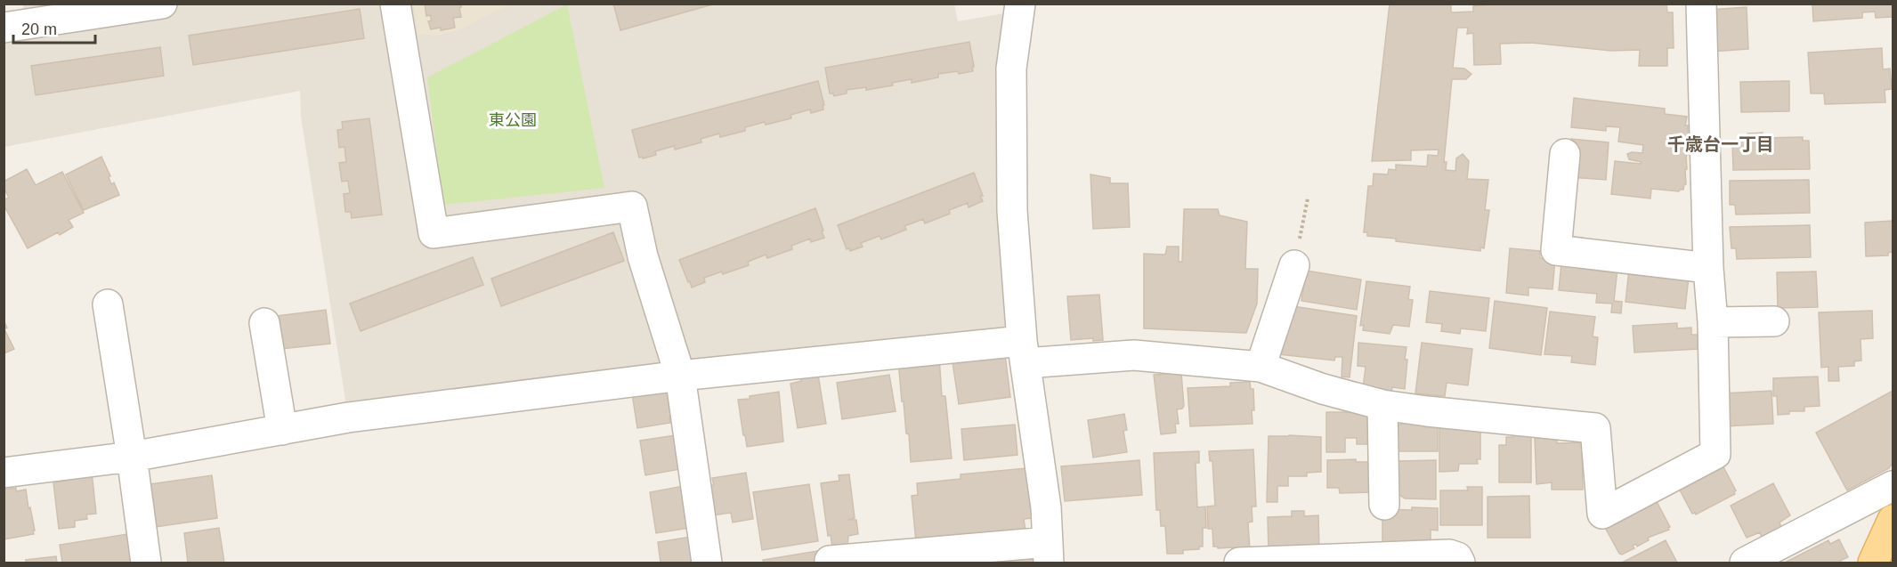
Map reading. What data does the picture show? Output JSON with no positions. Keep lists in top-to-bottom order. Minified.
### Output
{"districts":["千歳台一丁目"],"parks":["東公園"],"scale_bar":"20 m"}
